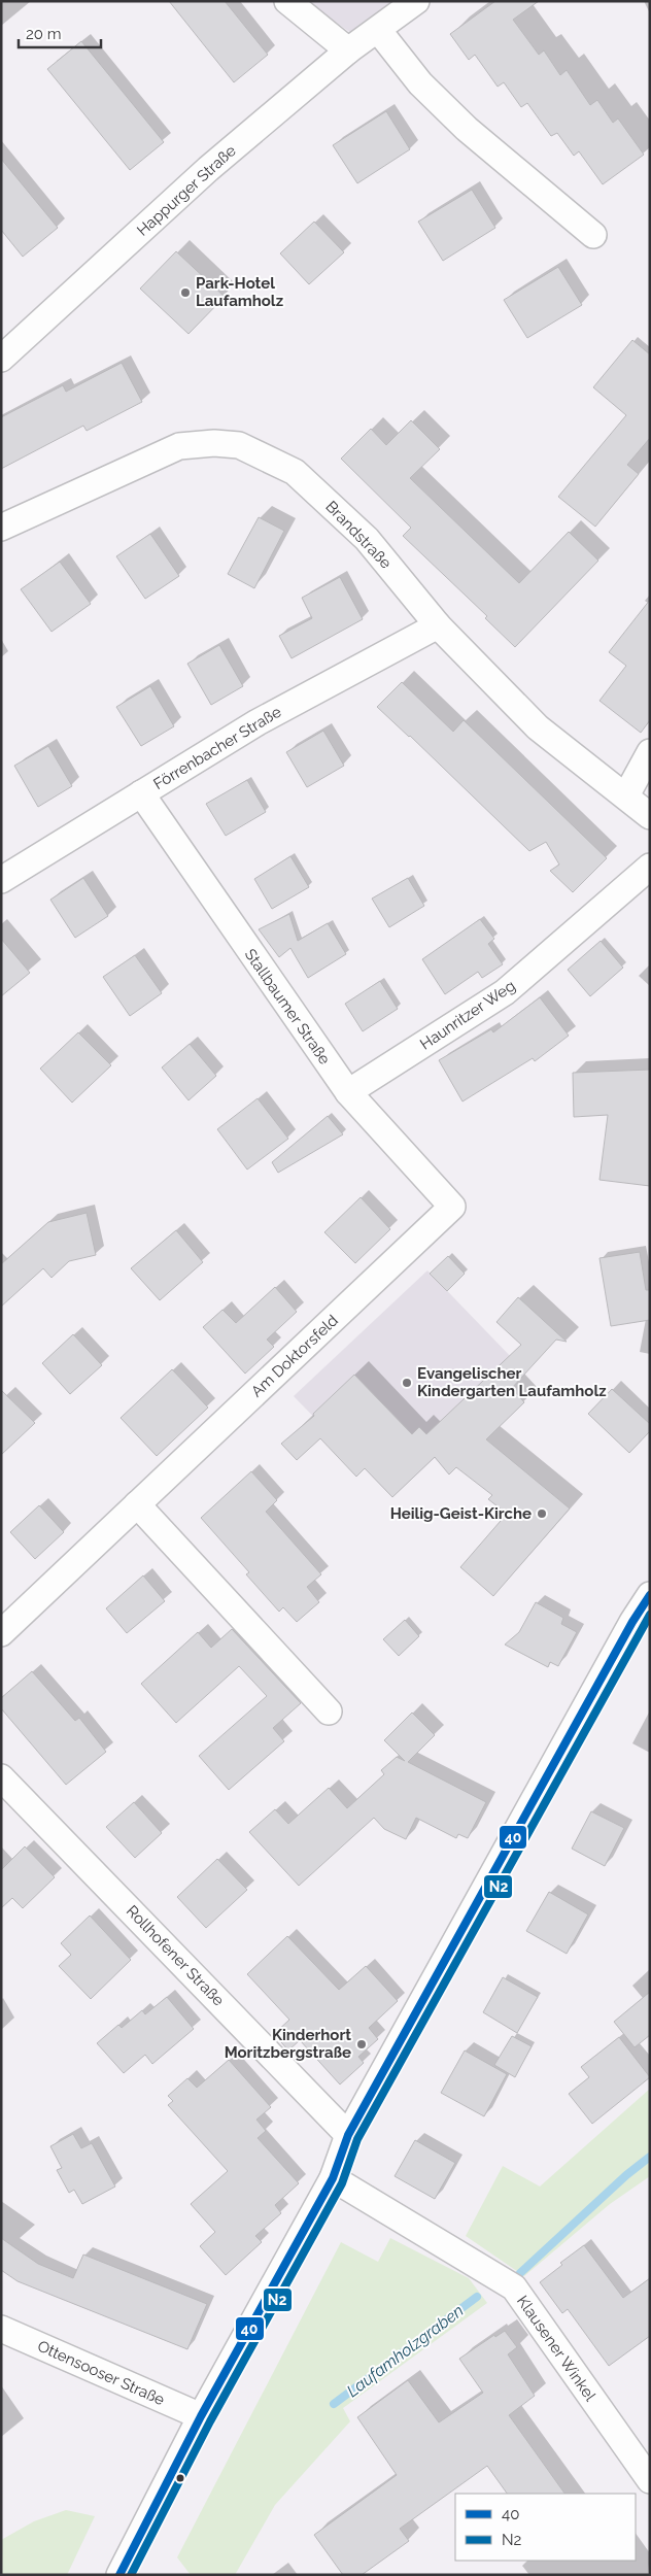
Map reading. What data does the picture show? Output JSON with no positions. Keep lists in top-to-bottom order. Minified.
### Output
{"streets":{"street":["Happurger Straße","Brandstraße","Förrenbacher Straße","Stallbaumer Straße","Haunritzer Weg","Am Doktorsfeld","Rollhofener Straße","Klausener Winkel","Ottensooser Straße"]},"crossings":[["Brandstraße","Förrenbacher Straße"],["Förrenbacher Straße","Stallbaumer Straße"],["Stallbaumer Straße","Haunritzer Weg"],["Stallbaumer Straße","Am Doktorsfeld"]],"water":["Laufamholzgraben"],"places":["Park-Hotel Laufamholz","Evangelischer Kindergarten Laufamholz","Heilig-Geist-Kirche","Kinderhort Moritzbergstraße"],"lines":["transit line 40","transit line N2"],"legend":["40","N2"],"scale_bar":"20 m"}
